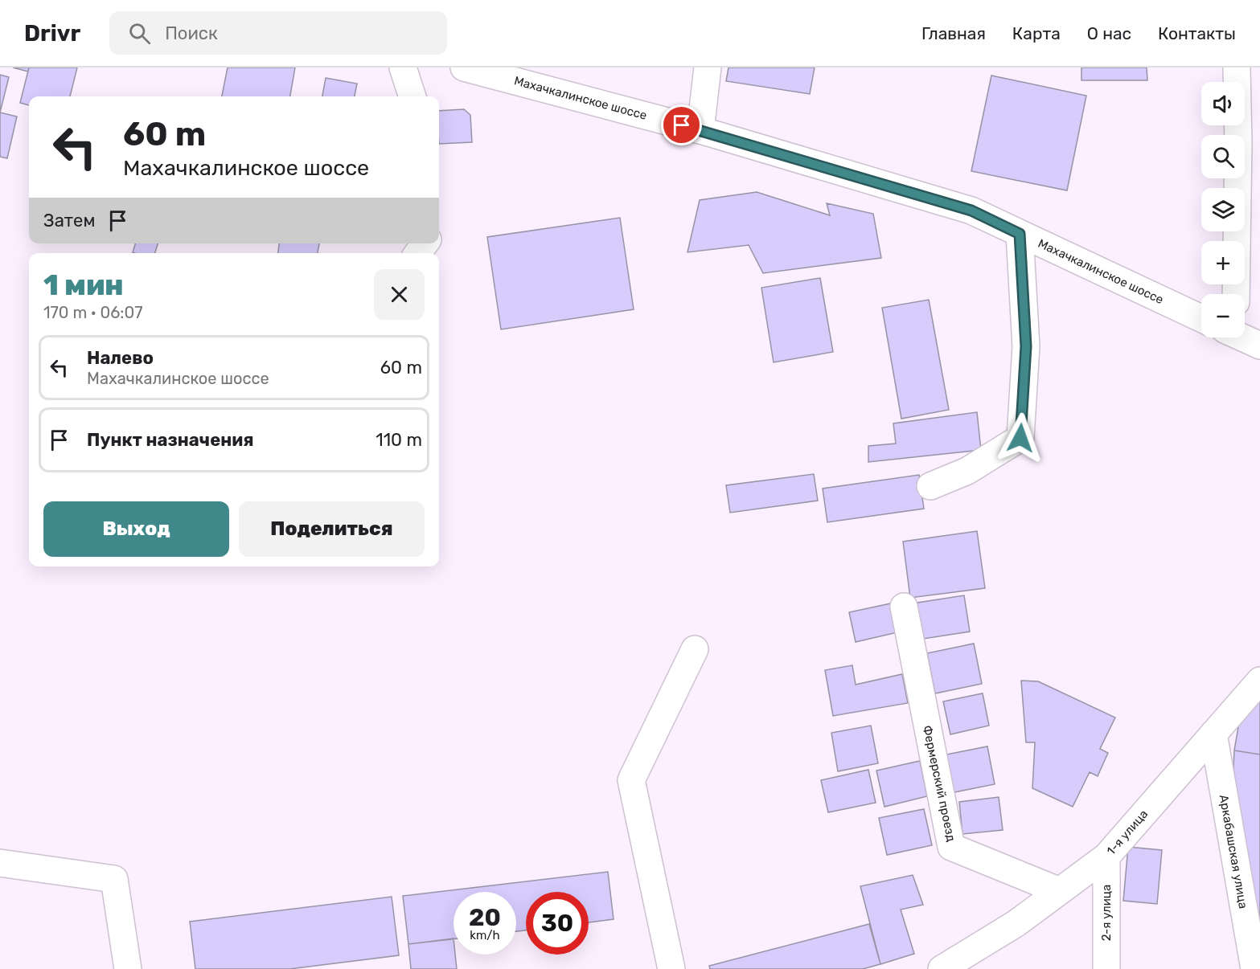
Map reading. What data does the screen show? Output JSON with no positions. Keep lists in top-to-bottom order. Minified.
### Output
{"streets":{"main road":["Махачкалинское шоссе","Фермерский проезд","1-я улица","Аркабашская улица","2-я улица"]},"crossings":[["Фермерский проезд","1-я улица"],["1-я улица","Аркабашская улица"],["1-я улица","2-я улица"]],"page":{"header":"Drivr","search":"Поиск","nav":["Главная","Карта","О нас","Контакты"],"map_buttons":["+","−"],"turn":["60 m","Махачкалинское шоссе"],"then":"Затем","heading":["1 мин","170 m · 06:07"],"list":[{"name":"Налево","note":"Махачкалинское шоссе","value":"60 m"},{"name":"Пункт назначения","value":"110 m"}],"buttons":["Выход","Поделиться"],"speed":"20 km/h","limit":"30"}}
